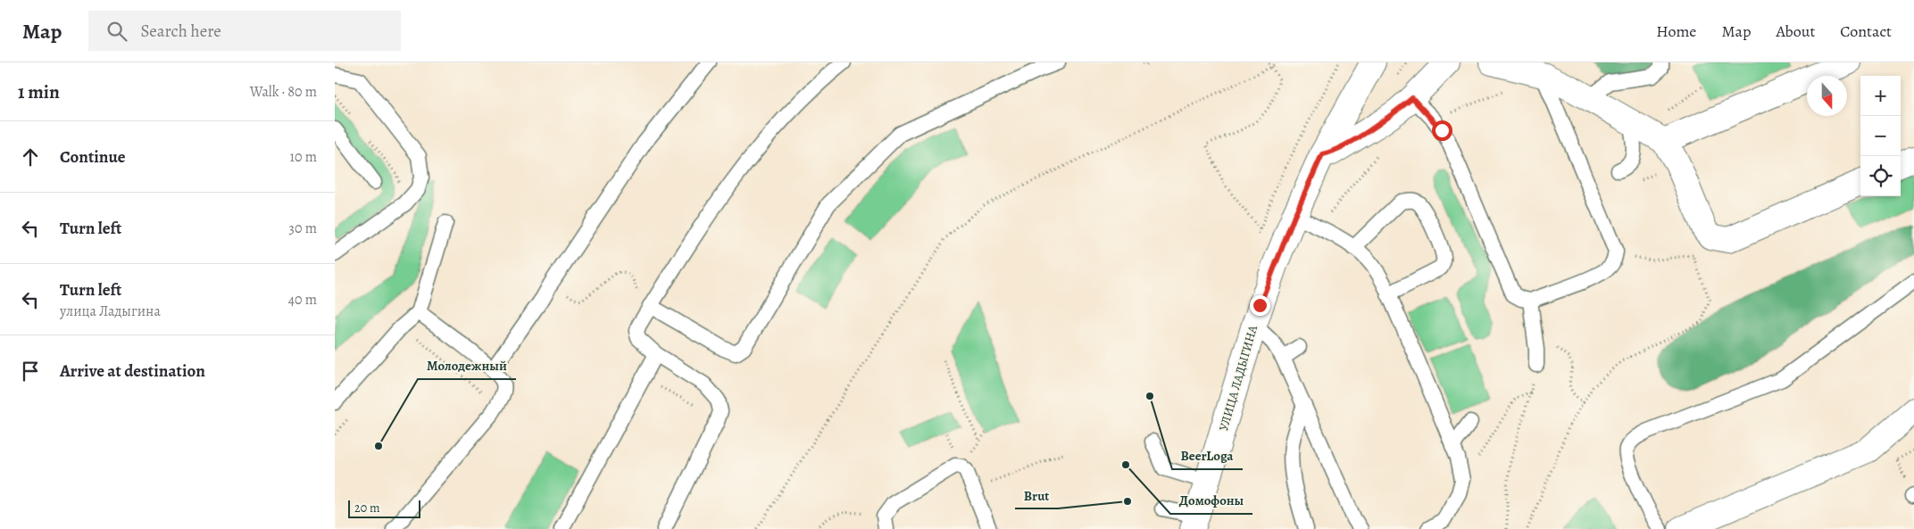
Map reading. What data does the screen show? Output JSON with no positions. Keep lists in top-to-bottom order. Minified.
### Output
{"streets":{"street":["УЛИЦА ЛАДЫГИНА"]},"places":["BeerLoga","Молодежный","Домофоны","Brut"],"scale_bar":"20 m","north":"bottom","page":{"header":"Map","search":"Search here","nav":["Home","Map","About","Contact"],"heading":["1 min","Walk · 80 m"],"map_buttons":["+","−"],"list":[["Continue","10 m"],["Turn left","30 m"],["Turn left","улица Ладыгина","40 m"],"Arrive at destination"],"scale":"20 m"}}
